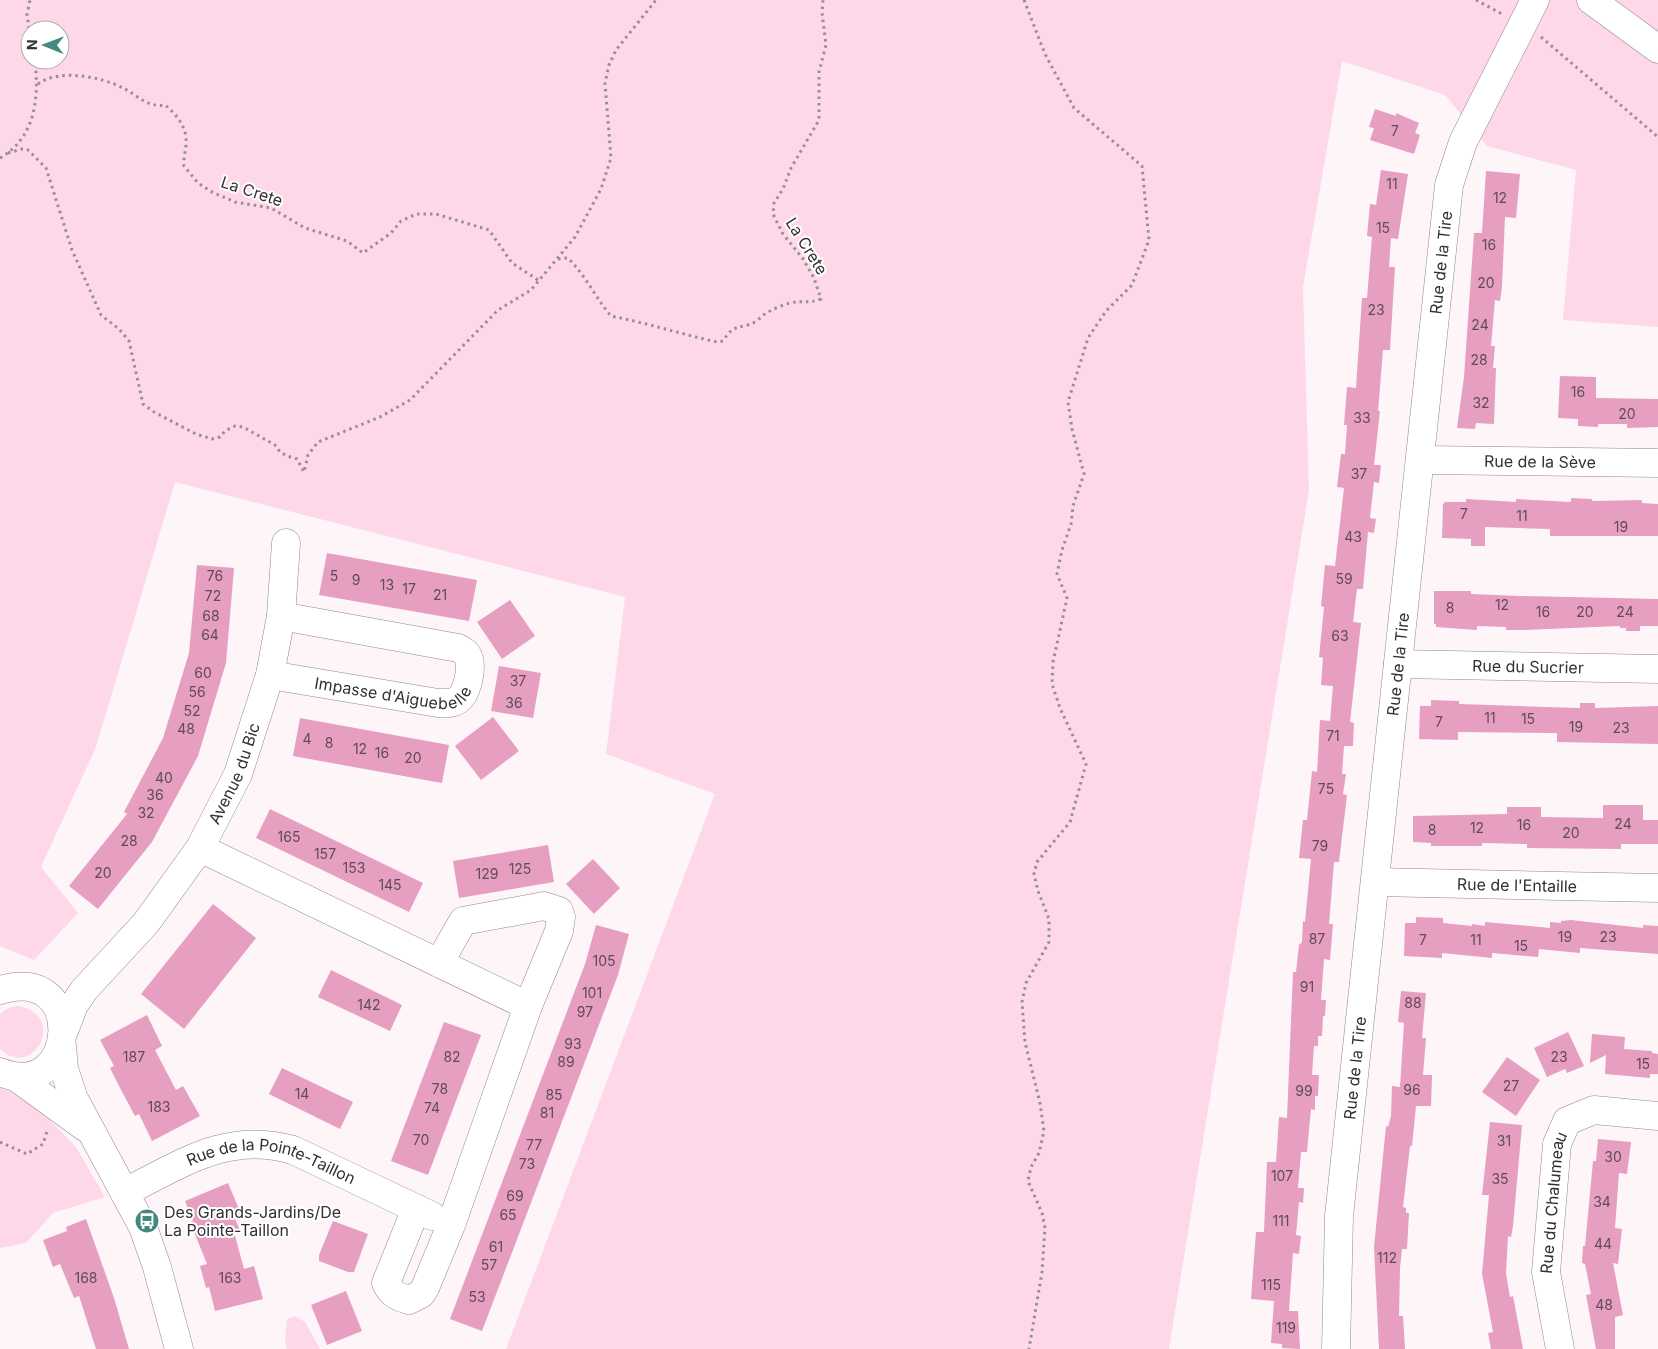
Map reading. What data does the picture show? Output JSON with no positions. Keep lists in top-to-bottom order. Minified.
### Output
{"streets":{"street":["Rue de la Tire","Rue de la Sève","Rue du Sucrier","Impasse d'Aiguebelle","Avenue du Bic","Rue de l'Entaille","Rue de la Pointe-Taillon","Rue du Chalumeau"],"path":["La Crete"]},"crossings":[["Rue de la Tire","Rue de la Sève"],["Rue de la Tire","Rue du Sucrier"],["Rue de la Tire","Rue de l'Entaille"],["Impasse d'Aiguebelle","Avenue du Bic"]],"places":{"bus stop":["Des Grands-Jardins/De La Pointe-Taillon"]},"house_numbers":["7","11","12","15","16","20","23","24","28","16","32","20","33","37","7","11","19","43","76","5","59","9","13","17","21","72","12","8","16","20","24","68","64","63","60","37","56","36","52","11","15","7","19","23","48","71","4","8","12","16","20","40","75","36","32","24","16","12","8","20","165","28","79","157","153","125","20","129","145","19","23","87","7","11","15","105","91","101","88","142","97","93","187","82","23","89","15","27","78","96","99","14","85","183","74","81","70","31","77","30","73","107","35","69","34","65","111","44","61","112","57","168","163","115","53","48","119"],"north":"left"}
